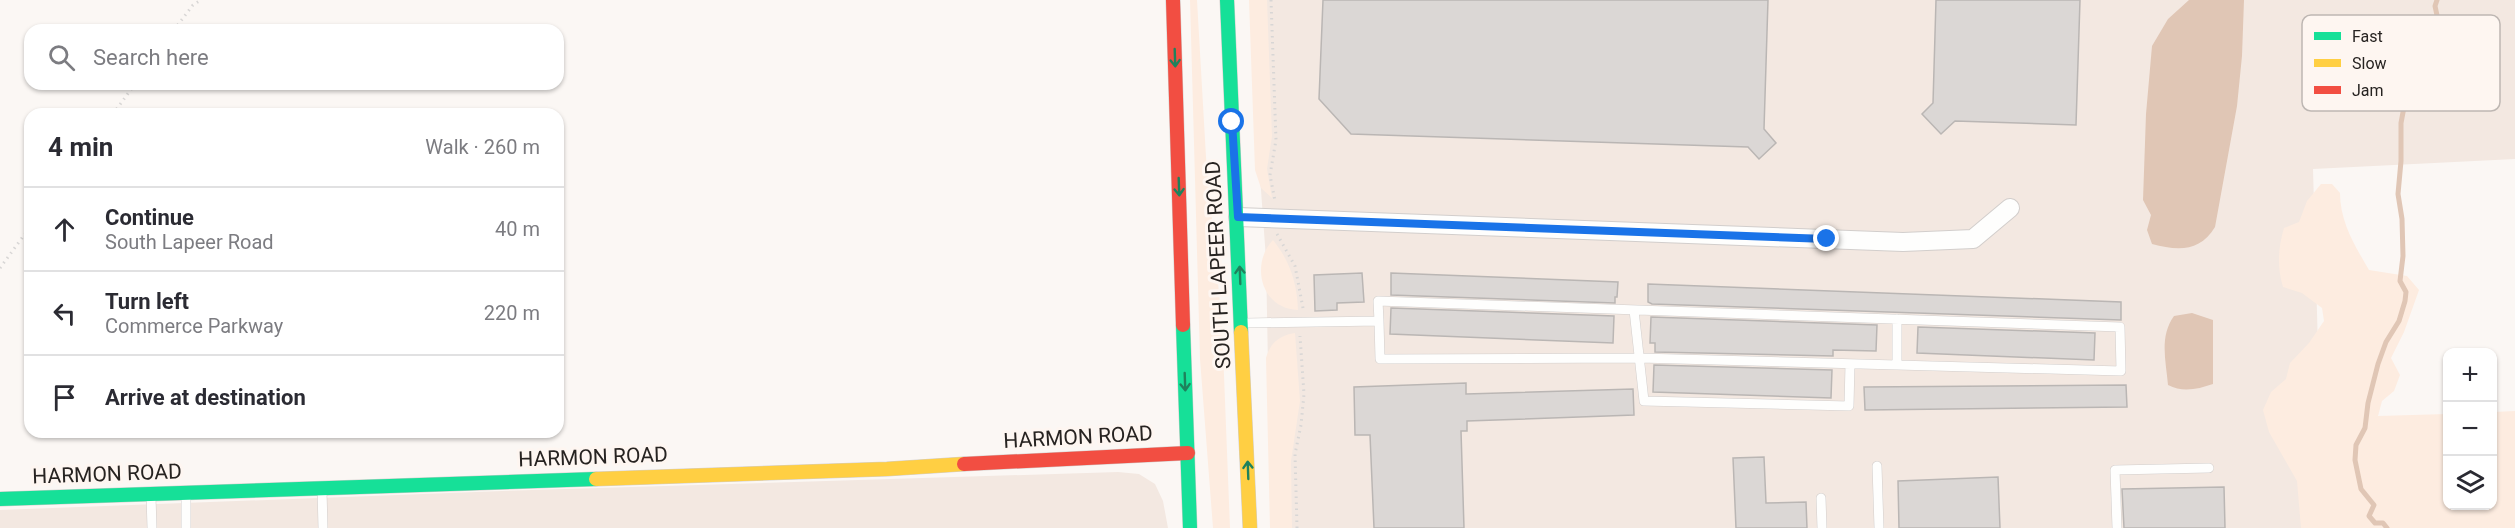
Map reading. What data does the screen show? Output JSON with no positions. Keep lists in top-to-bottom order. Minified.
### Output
{"streets":{"street":["SOUTH LAPEER ROAD","HARMON ROAD"]},"crossings":[["SOUTH LAPEER ROAD","HARMON ROAD"]],"legend":["Fast","Slow","Jam"],"page":{"search":"Search here","heading":["4 min","Walk · 260 m"],"list":[["Continue","South Lapeer Road","40 m"],["Turn left","Commerce Parkway","220 m"],"Arrive at destination"],"map_buttons":["+","−"]}}
